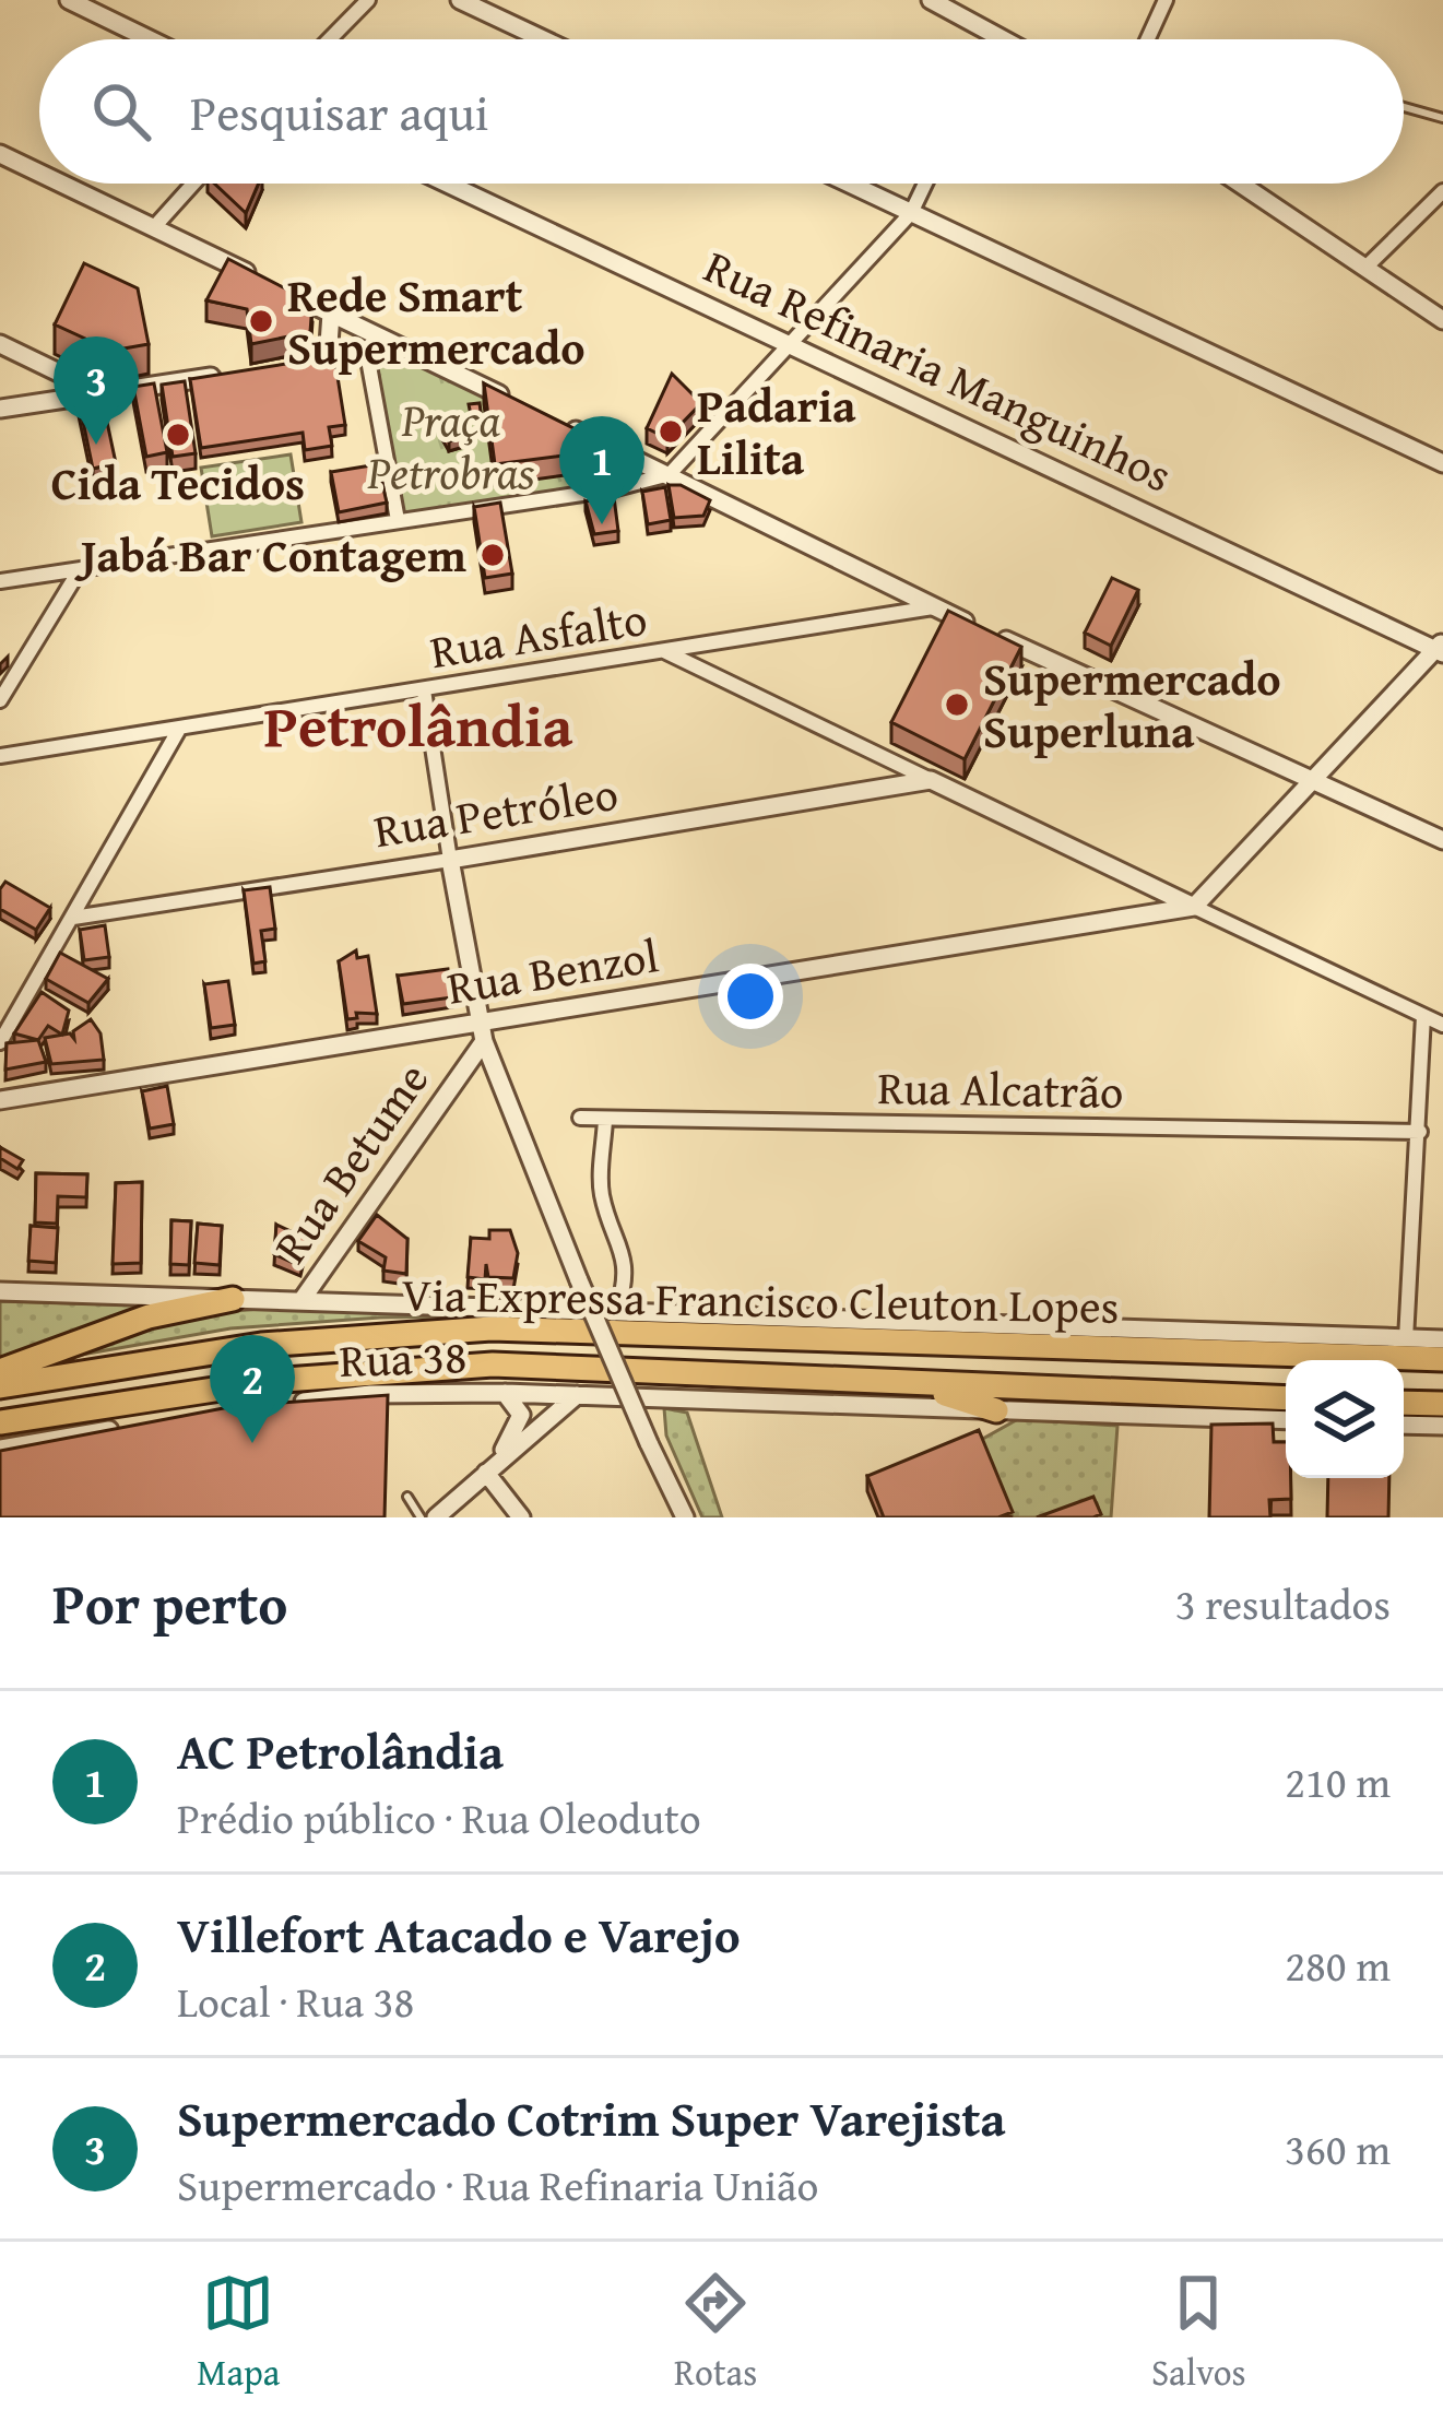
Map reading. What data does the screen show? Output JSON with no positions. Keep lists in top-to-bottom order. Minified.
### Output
{"streets":{"highway":["Via Expressa Francisco Cleuton Lopes"],"street":["Rua Refinaria Manguinhos","Rua Asfalto","Rua Petróleo","Rua Benzol","Rua Alcatrão","Rua Betume","Rua 38"]},"crossings":[["Rua Benzol","Rua Betume"]],"districts":["Petrolândia"],"parks":["Praça Petrobras"],"places":["Rede Smart Supermercado","Padaria Lilita","Cida Tecidos","Jabá Bar Contagem","Supermercado Superluna"],"page":{"search":"Pesquisar aqui","pins":["3","1","2"],"heading":["Por perto","3 resultados"],"list":[{"mark":"1","name":"AC Petrolândia","note":"Prédio público · Rua Oleoduto","value":"210 m"},{"mark":"2","name":"Villefort Atacado e Varejo","note":"Local · Rua 38","value":"280 m"},{"mark":"3","name":"Supermercado Cotrim Super Varejista","note":"Supermercado · Rua Refinaria União","value":"360 m"}],"nav":["Mapa","Rotas","Salvos"]}}
